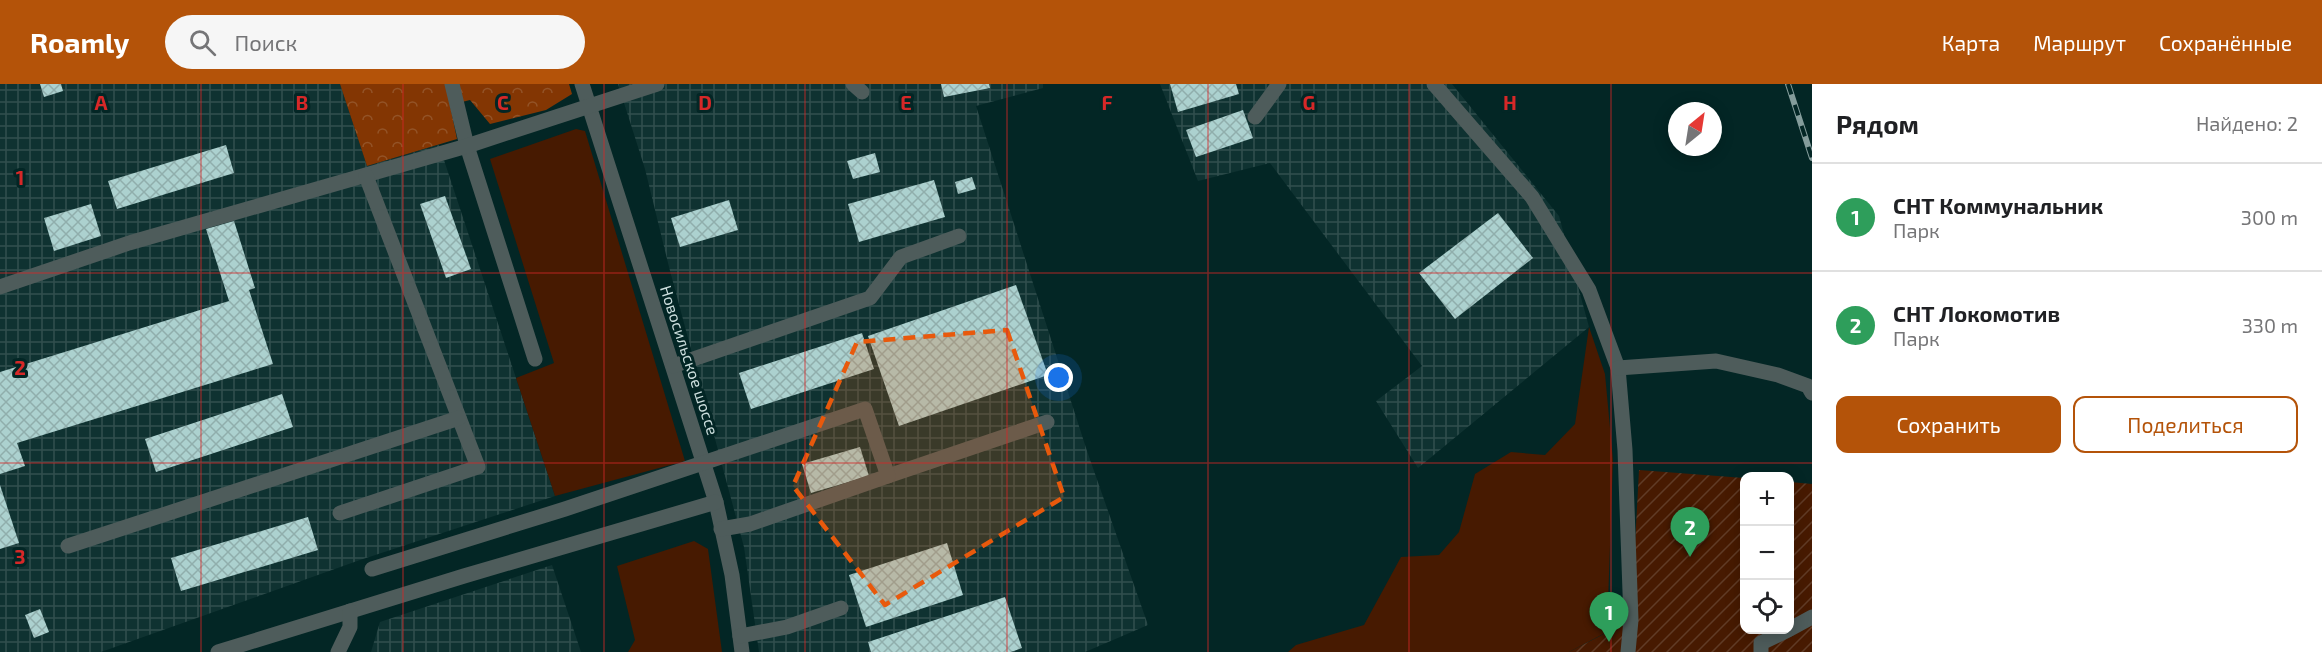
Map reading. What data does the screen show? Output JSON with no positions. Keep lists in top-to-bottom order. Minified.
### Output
{"streets":{"street":["Новосильское шоссе"]},"north":"top right","page":{"header":"Roamly","search":"Поиск","nav":["Карта","Маршрут","Сохранённые"],"heading":["Рядом","Найдено: 2"],"list":[{"mark":"1","name":"СНТ Коммунальник","note":"Парк","value":"300 m"},{"mark":"2","name":"СНТ Локомотив","note":"Парк","value":"330 m"}],"buttons":["Сохранить","Поделиться"],"map_buttons":["+","−"],"pins":["2","1"]},"grid":{"columns":["A","B","C","D","E","F","G","H"],"rows":["1","2","3"]}}
